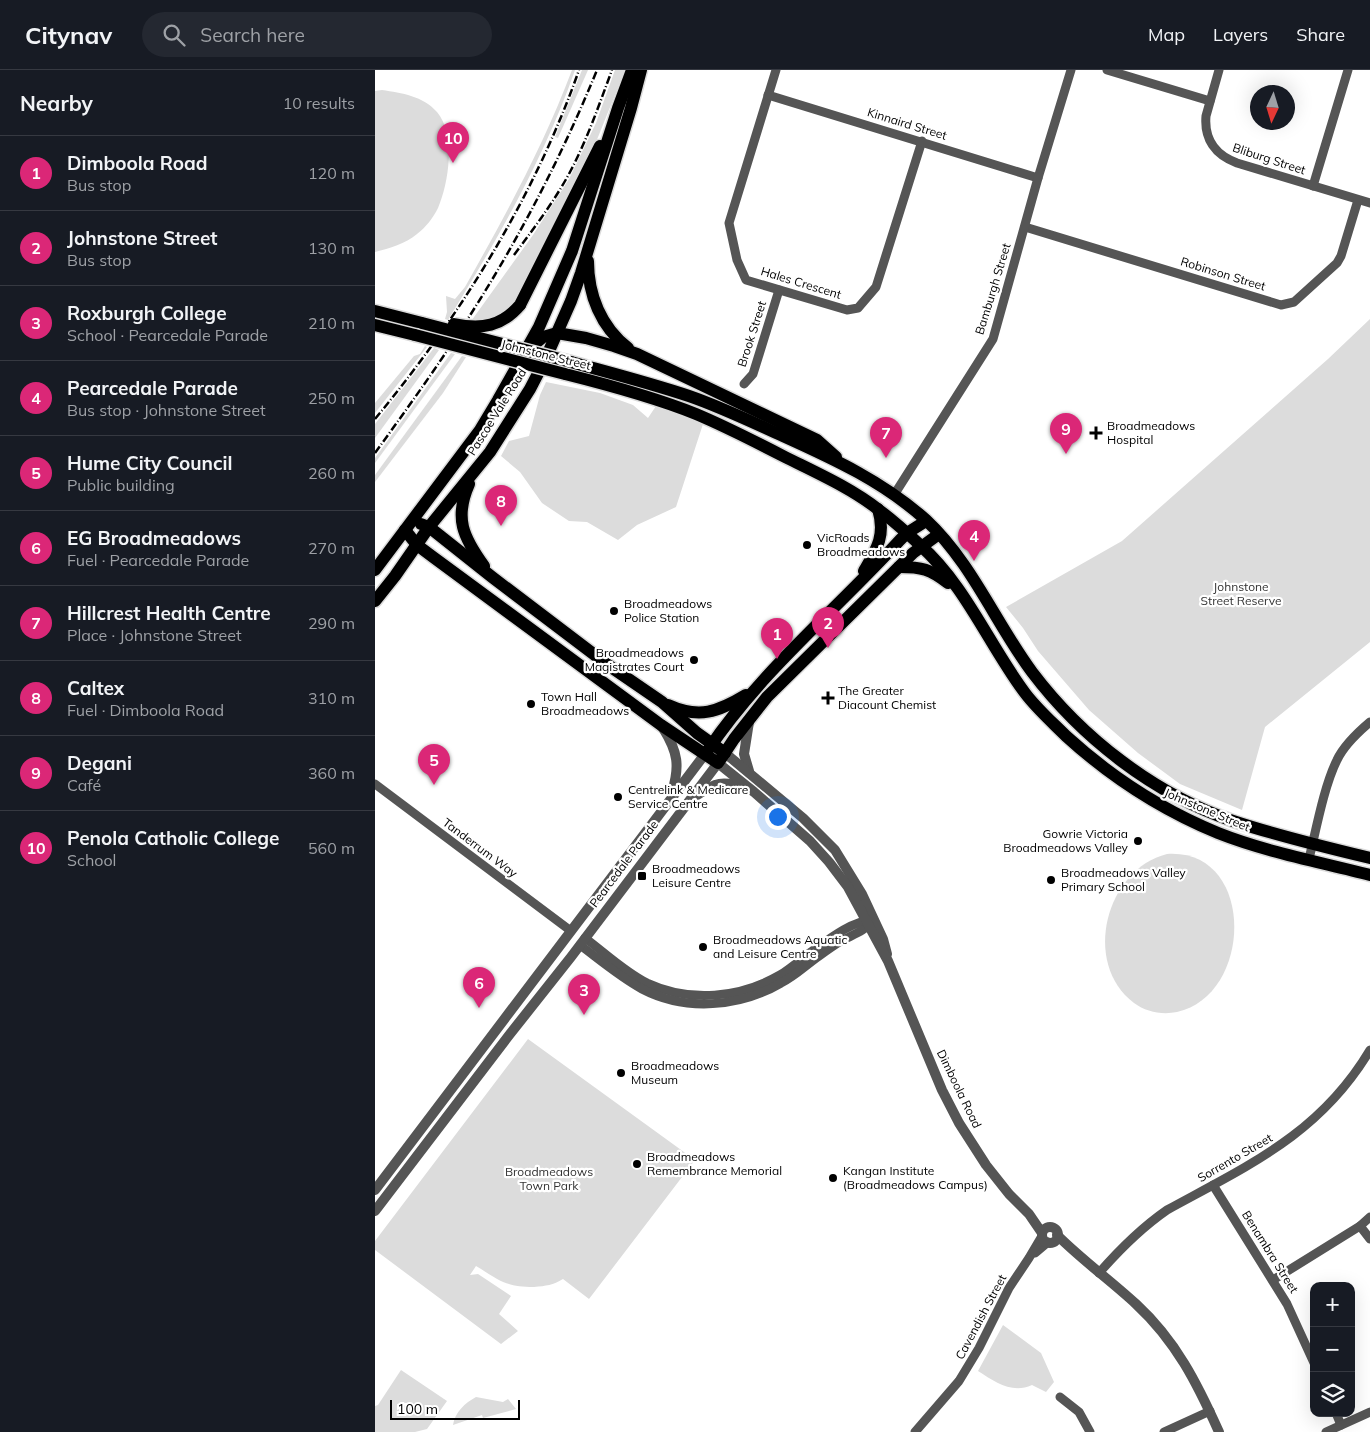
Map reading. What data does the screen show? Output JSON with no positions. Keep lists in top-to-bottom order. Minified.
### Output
{"streets":{"main road":["Johnstone Street","Pascoe Vale Road","Pearcedale Parade","Dimboola Road"],"street":["Kinnaird Street","Bliburg Street","Robinson Street","Hales Crescent","Bamburgh Street","Brook Street","Tanderrum Way","Sorrento Street","Benambra Street","Cavendish Street"]},"crossings":[["Kinnaird Street","Hales Crescent"],["Kinnaird Street","Bamburgh Street"],["Bliburg Street","Robinson Street"],["Robinson Street","Bamburgh Street"],["Hales Crescent","Brook Street"],["Bamburgh Street","Johnstone Street"],["Johnstone Street","Pearcedale Parade"],["Pascoe Vale Road","Dimboola Road"],["Tanderrum Way","Pearcedale Parade"],["Tanderrum Way","Dimboola Road"],["Pearcedale Parade","Dimboola Road"],["Dimboola Road","Sorrento Street"],["Dimboola Road","Cavendish Street"],["Sorrento Street","Benambra Street"]],"parks":["Johnstone Street Reserve","Broadmeadows Town Park"],"places":{"health":["Broadmeadows Hospital","The Greater Diacount Chemist"],"other":["VicRoads Broadmeadows","Broadmeadows Police Station","Broadmeadows Magistrates Court","Town Hall Broadmeadows","Centrelink & Medicare Service Centre","Gowrie Victoria Broadmeadows Valley","Broadmeadows Valley Primary School","Broadmeadows Aquatic and Leisure Centre","Broadmeadows Museum","Broadmeadows Remembrance Memorial","Kangan Institute (Broadmeadows Campus)"],"transit":["Broadmeadows Leisure Centre"]},"scale_bar":"100 m","north":"bottom","page":{"header":"Citynav","search":"Search here","nav":["Map","Layers","Share"],"heading":["Nearby","10 results"],"pins":["10","9","7","8","4","2","1","5","6","3"],"list":[{"mark":"1","name":"Dimboola Road","note":"Bus stop","value":"120 m"},{"mark":"2","name":"Johnstone Street","note":"Bus stop","value":"130 m"},{"mark":"3","name":"Roxburgh College","note":"School · Pearcedale Parade","value":"210 m"},{"mark":"4","name":"Pearcedale Parade","note":"Bus stop · Johnstone Street","value":"250 m"},{"mark":"5","name":"Hume City Council","note":"Public building","value":"260 m"},{"mark":"6","name":"EG Broadmeadows","note":"Fuel · Pearcedale Parade","value":"270 m"},{"mark":"7","name":"Hillcrest Health Centre","note":"Place · Johnstone Street","value":"290 m"},{"mark":"8","name":"Caltex","note":"Fuel · Dimboola Road","value":"310 m"},{"mark":"9","name":"Degani","note":"Café","value":"360 m"},{"mark":"10","name":"Penola Catholic College","note":"School","value":"560 m"}],"map_buttons":["+","−"],"scale":"100 m"}}
